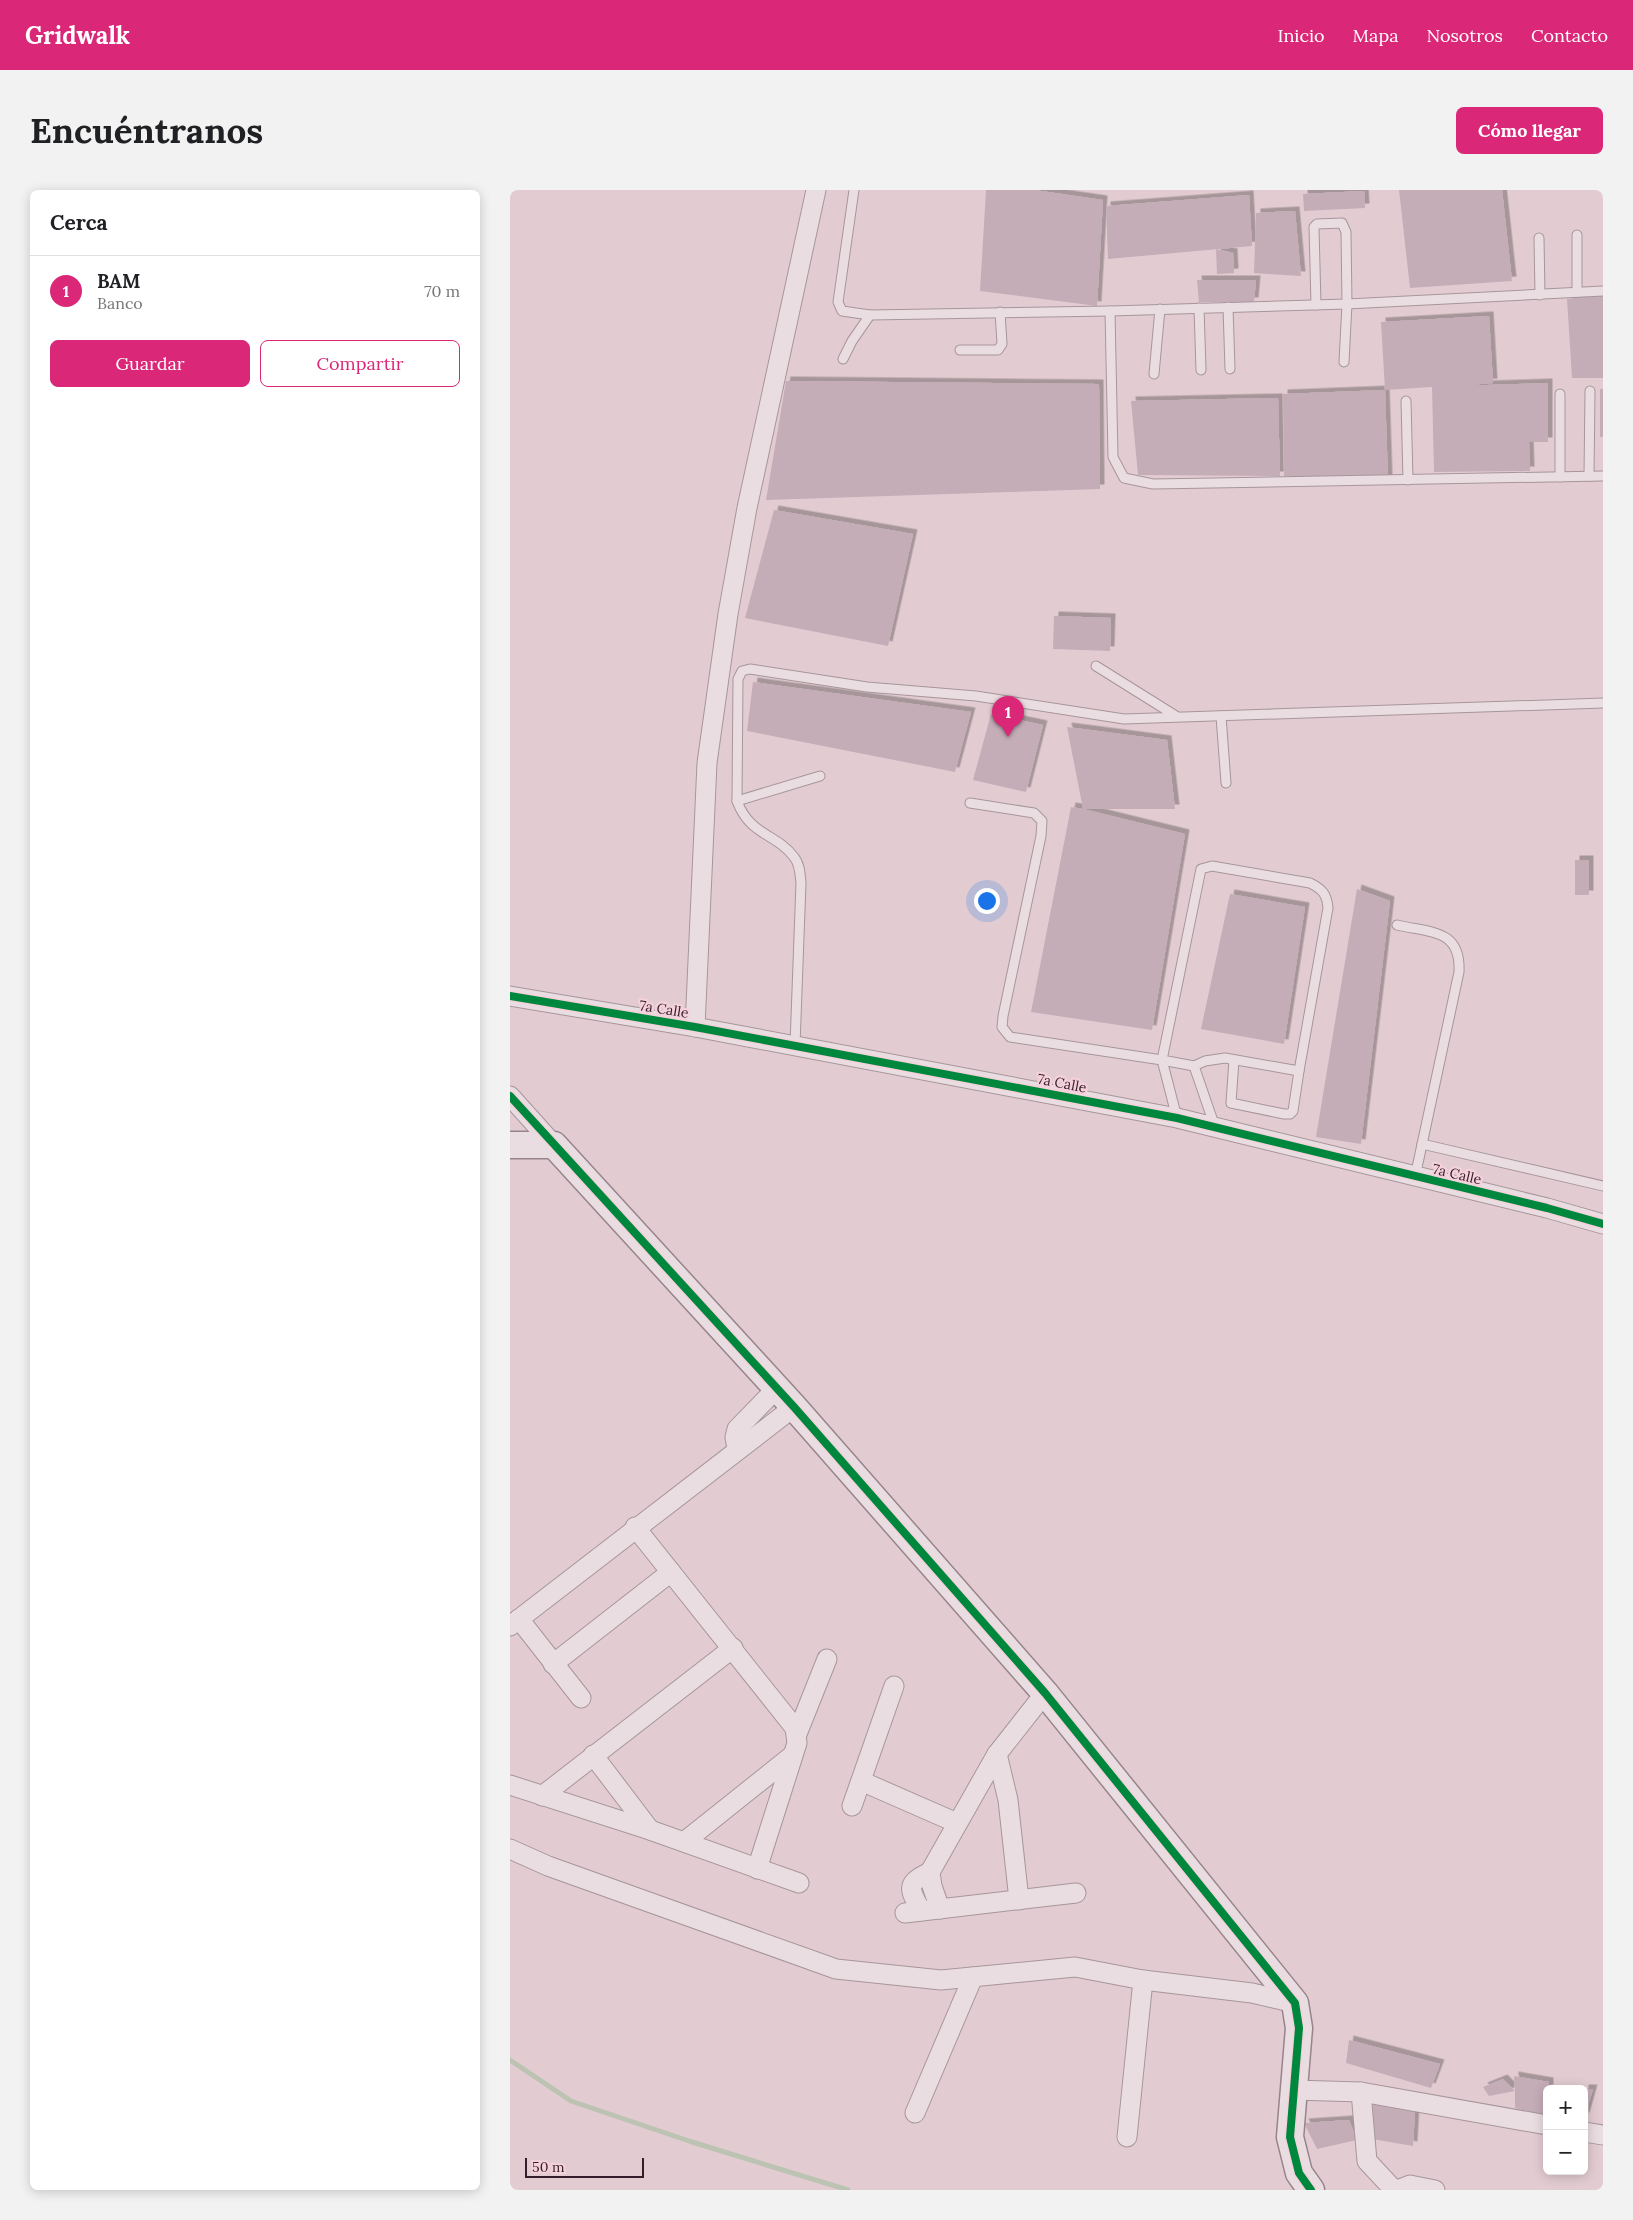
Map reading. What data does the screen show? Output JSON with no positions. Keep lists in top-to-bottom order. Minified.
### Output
{"streets":{"street":["7a Calle"]},"scale_bar":"50 m","page":{"header":"Gridwalk","nav":["Inicio","Mapa","Nosotros","Contacto"],"buttons":["Cómo llegar",["Guardar","Compartir"]],"title":"Encuéntranos","heading":"Cerca","list":[{"mark":"1","name":"BAM","note":"Banco","value":"70 m"}],"pins":"1","map_buttons":["+","−"],"scale":"50 m"}}
